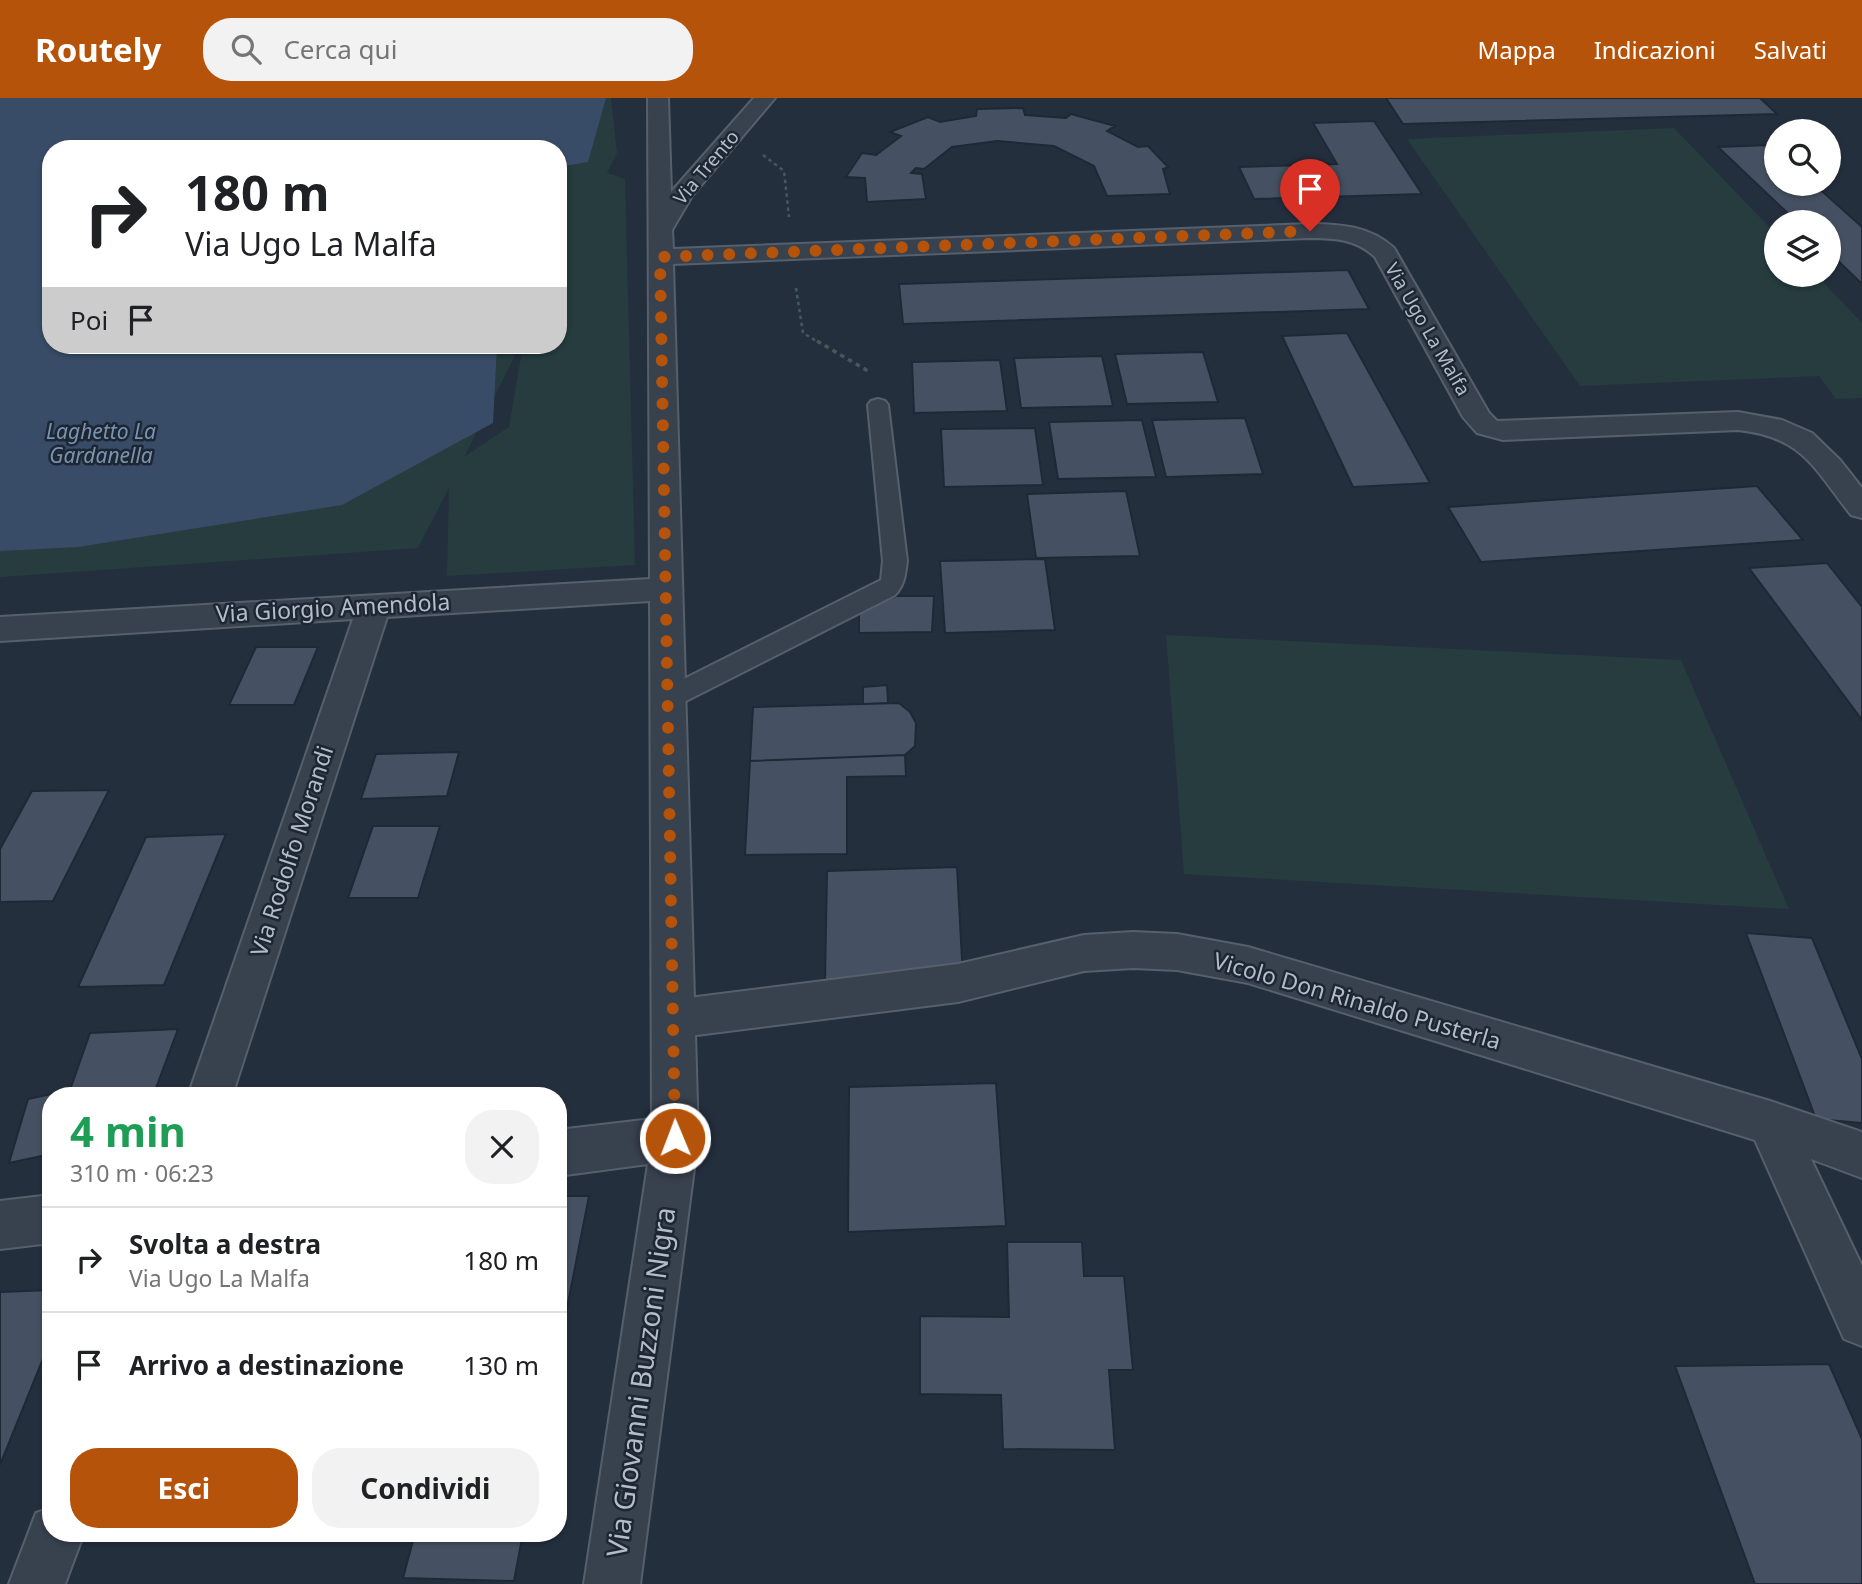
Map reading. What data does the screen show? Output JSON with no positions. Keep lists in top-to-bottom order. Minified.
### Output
{"streets":{"street":["Via Trento","Via Ugo La Malfa","Via Giorgio Amendola","Via Rodolfo Morandi","Vicolo Don Rinaldo Pusterla","Via Giovanni Buzzoni Nigra"]},"crossings":[["Via Trento","Via Ugo La Malfa"],["Via Trento","Via Giovanni Buzzoni Nigra"],["Via Ugo La Malfa","Via Giovanni Buzzoni Nigra"],["Via Giorgio Amendola","Via Rodolfo Morandi"],["Via Giorgio Amendola","Via Giovanni Buzzoni Nigra"],["Vicolo Don Rinaldo Pusterla","Via Giovanni Buzzoni Nigra"]],"water":["Laghetto La Gardanella"],"page":{"header":"Routely","search":"Cerca qui","nav":["Mappa","Indicazioni","Salvati"],"turn":["180 m","Via Ugo La Malfa"],"then":"Poi","heading":["4 min","310 m · 06:23"],"list":[{"name":"Svolta a destra","note":"Via Ugo La Malfa","value":"180 m"},{"name":"Arrivo a destinazione","value":"130 m"}],"buttons":["Esci","Condividi"]}}
